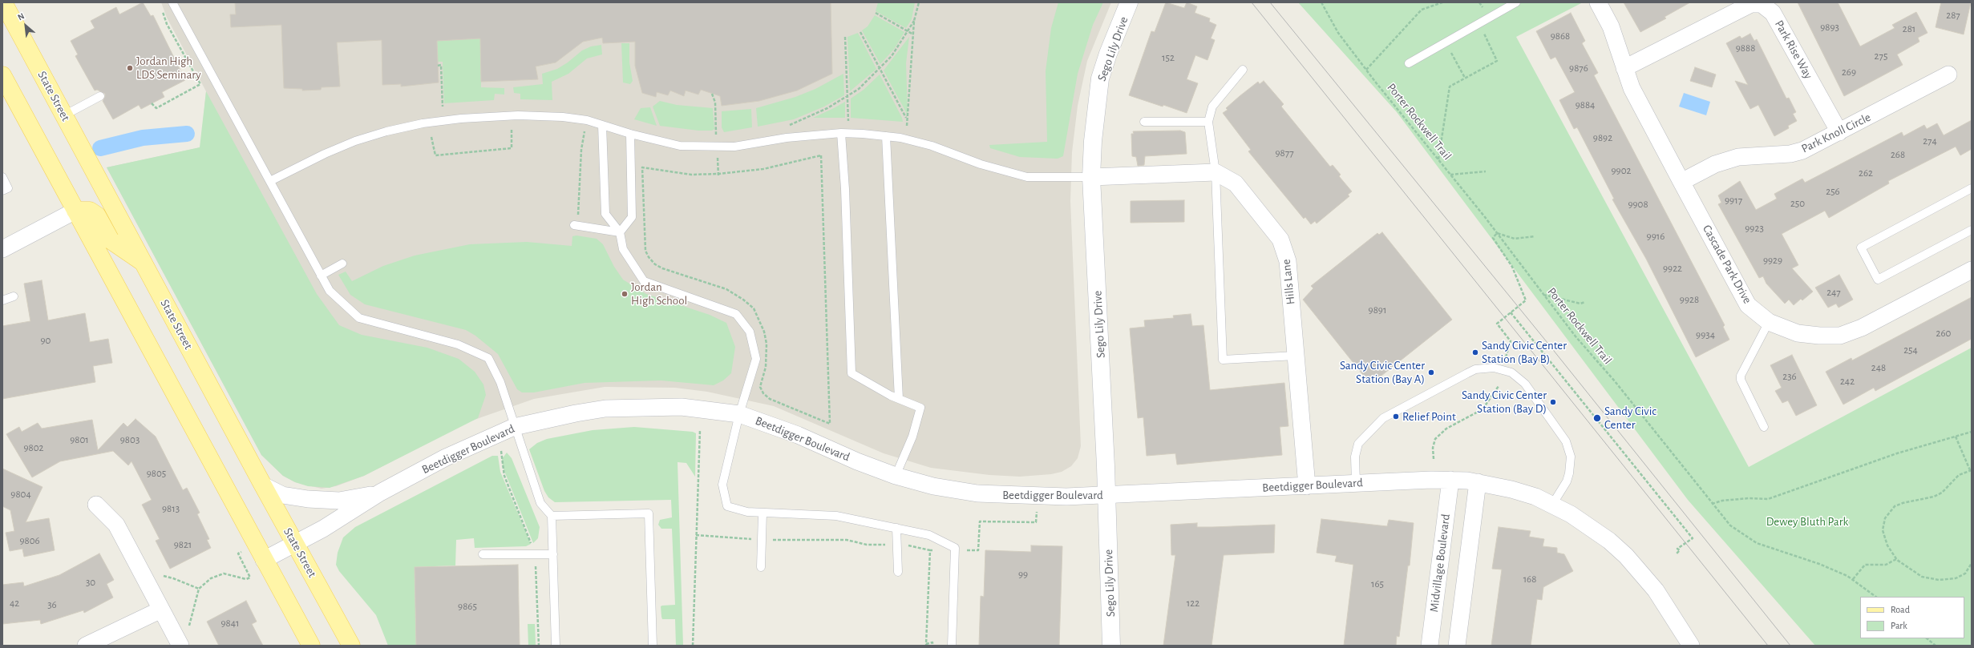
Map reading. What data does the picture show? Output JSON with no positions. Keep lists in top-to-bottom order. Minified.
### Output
{"streets":{"main road":["Sego Lily Drive","State Street"],"street":["Park Rise Way","Park Knoll Circle","Cascade Park Drive","Hills Lane","Beetdigger Boulevard","Midvillage Boulevard"],"path":["Porter Rockwell Trail"]},"crossings":[["Sego Lily Drive","Beetdigger Boulevard"],["Park Rise Way","Park Knoll Circle"],["Park Rise Way","Cascade Park Drive"],["State Street","Beetdigger Boulevard"],["Park Knoll Circle","Cascade Park Drive"],["Hills Lane","Beetdigger Boulevard"],["Beetdigger Boulevard","Midvillage Boulevard"]],"parks":["Dewey Bluth Park"],"places":["Jordan High LDS Seminary","Jordan High School","Sandy Civic Center Station (Bay B)","Sandy Civic Center Station (Bay A)","Sandy Civic Center Station (Bay D)","Relief Point","Sandy Civic Center"],"house_numbers":["287","9893","281","9868","9888","275","152","9876","269","9884","9892","274","9877","268","9902","262","256","9917","250","9908","9923","9916","9929","9922","247","9928","9891","260","9934","90","254","248","236","242","9801","9803","9802","9805","9804","9813","9806","9821","99","168","30","165","42","122","36","9865","9841"],"legend":["Road","Park"],"north":"top left"}
